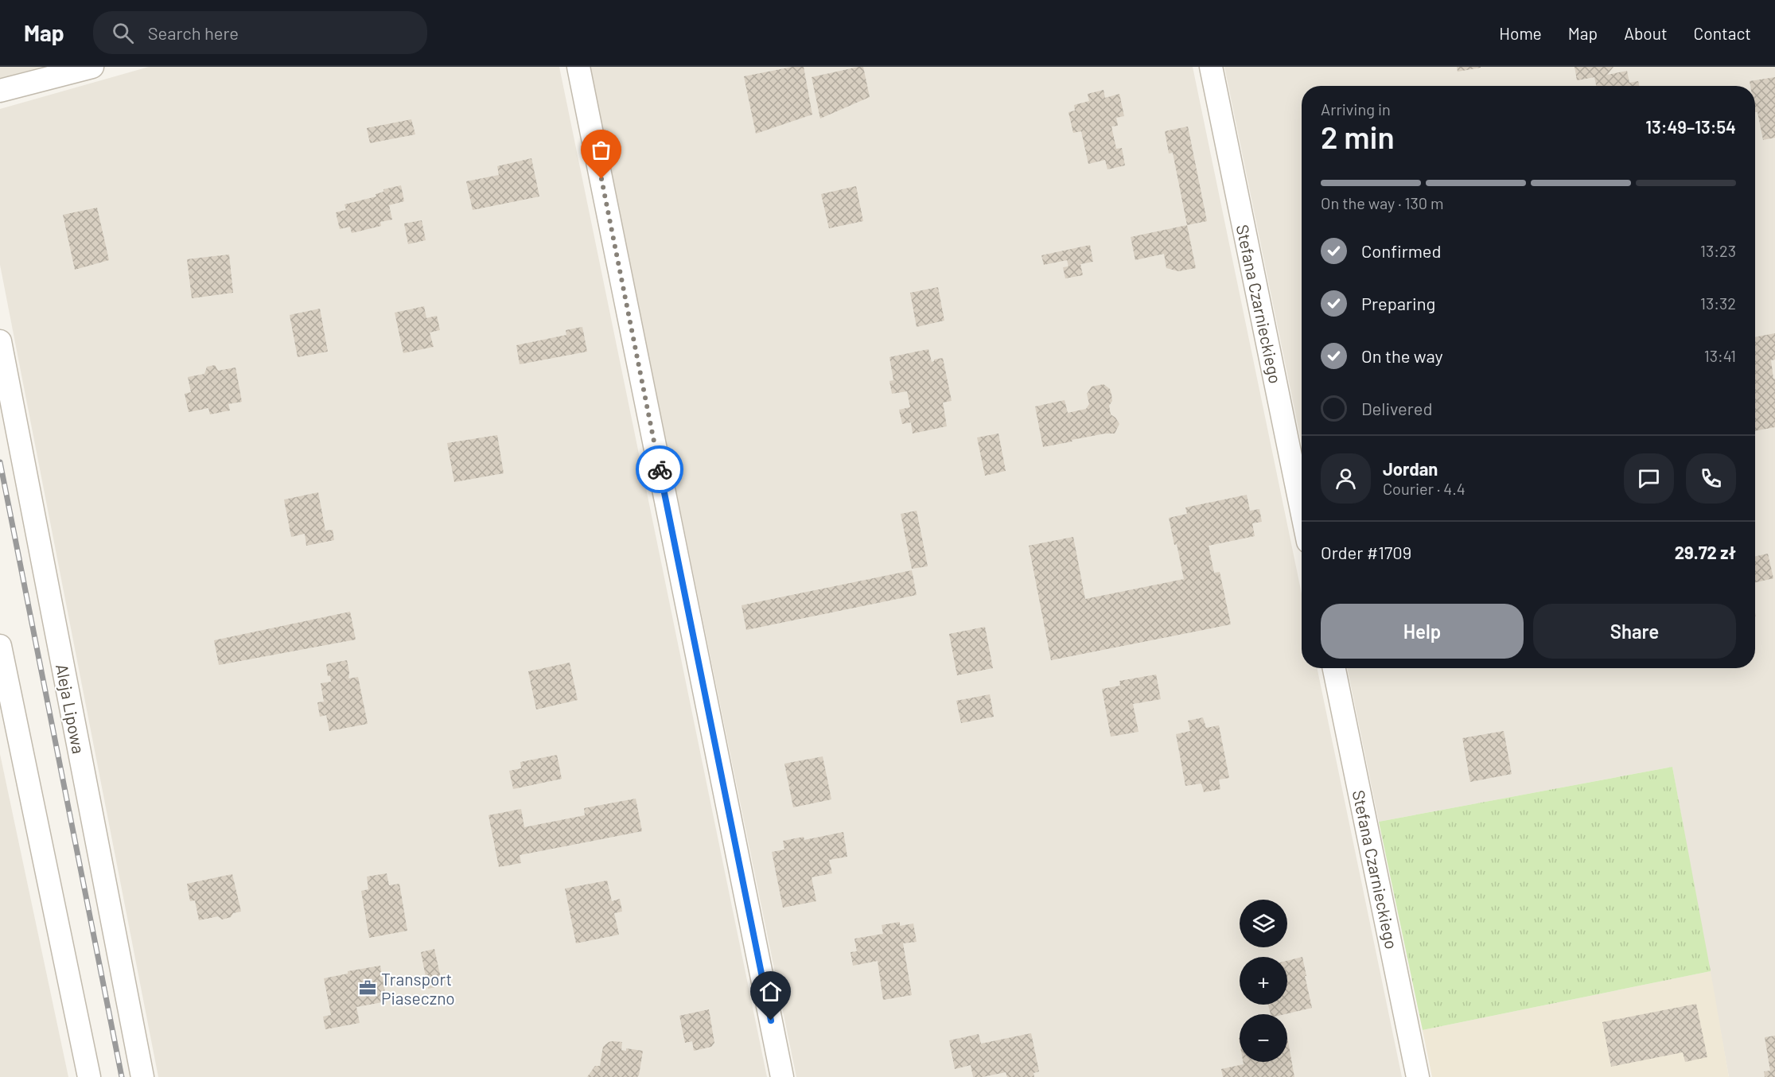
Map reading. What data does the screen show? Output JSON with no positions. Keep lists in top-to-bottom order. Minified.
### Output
{"streets":{"street":["Stefana Czarnieckiego","Aleja Lipowa"]},"places":{"office":["Transport Piaseczno"]},"page":{"header":"Map","search":"Search here","nav":["Home","Map","About","Contact"],"heading":["2 min","Arriving in","13:49–13:54"],"panel":["Jordan","Courier · 4.4","Order #1709","29.72 zł"],"bar":"On the way · 130 m","list":[["Confirmed","13:23"],["Preparing","13:32"],["On the way","13:41"],"Delivered"],"buttons":["Help","Share"],"map_buttons":["+","−"]}}
